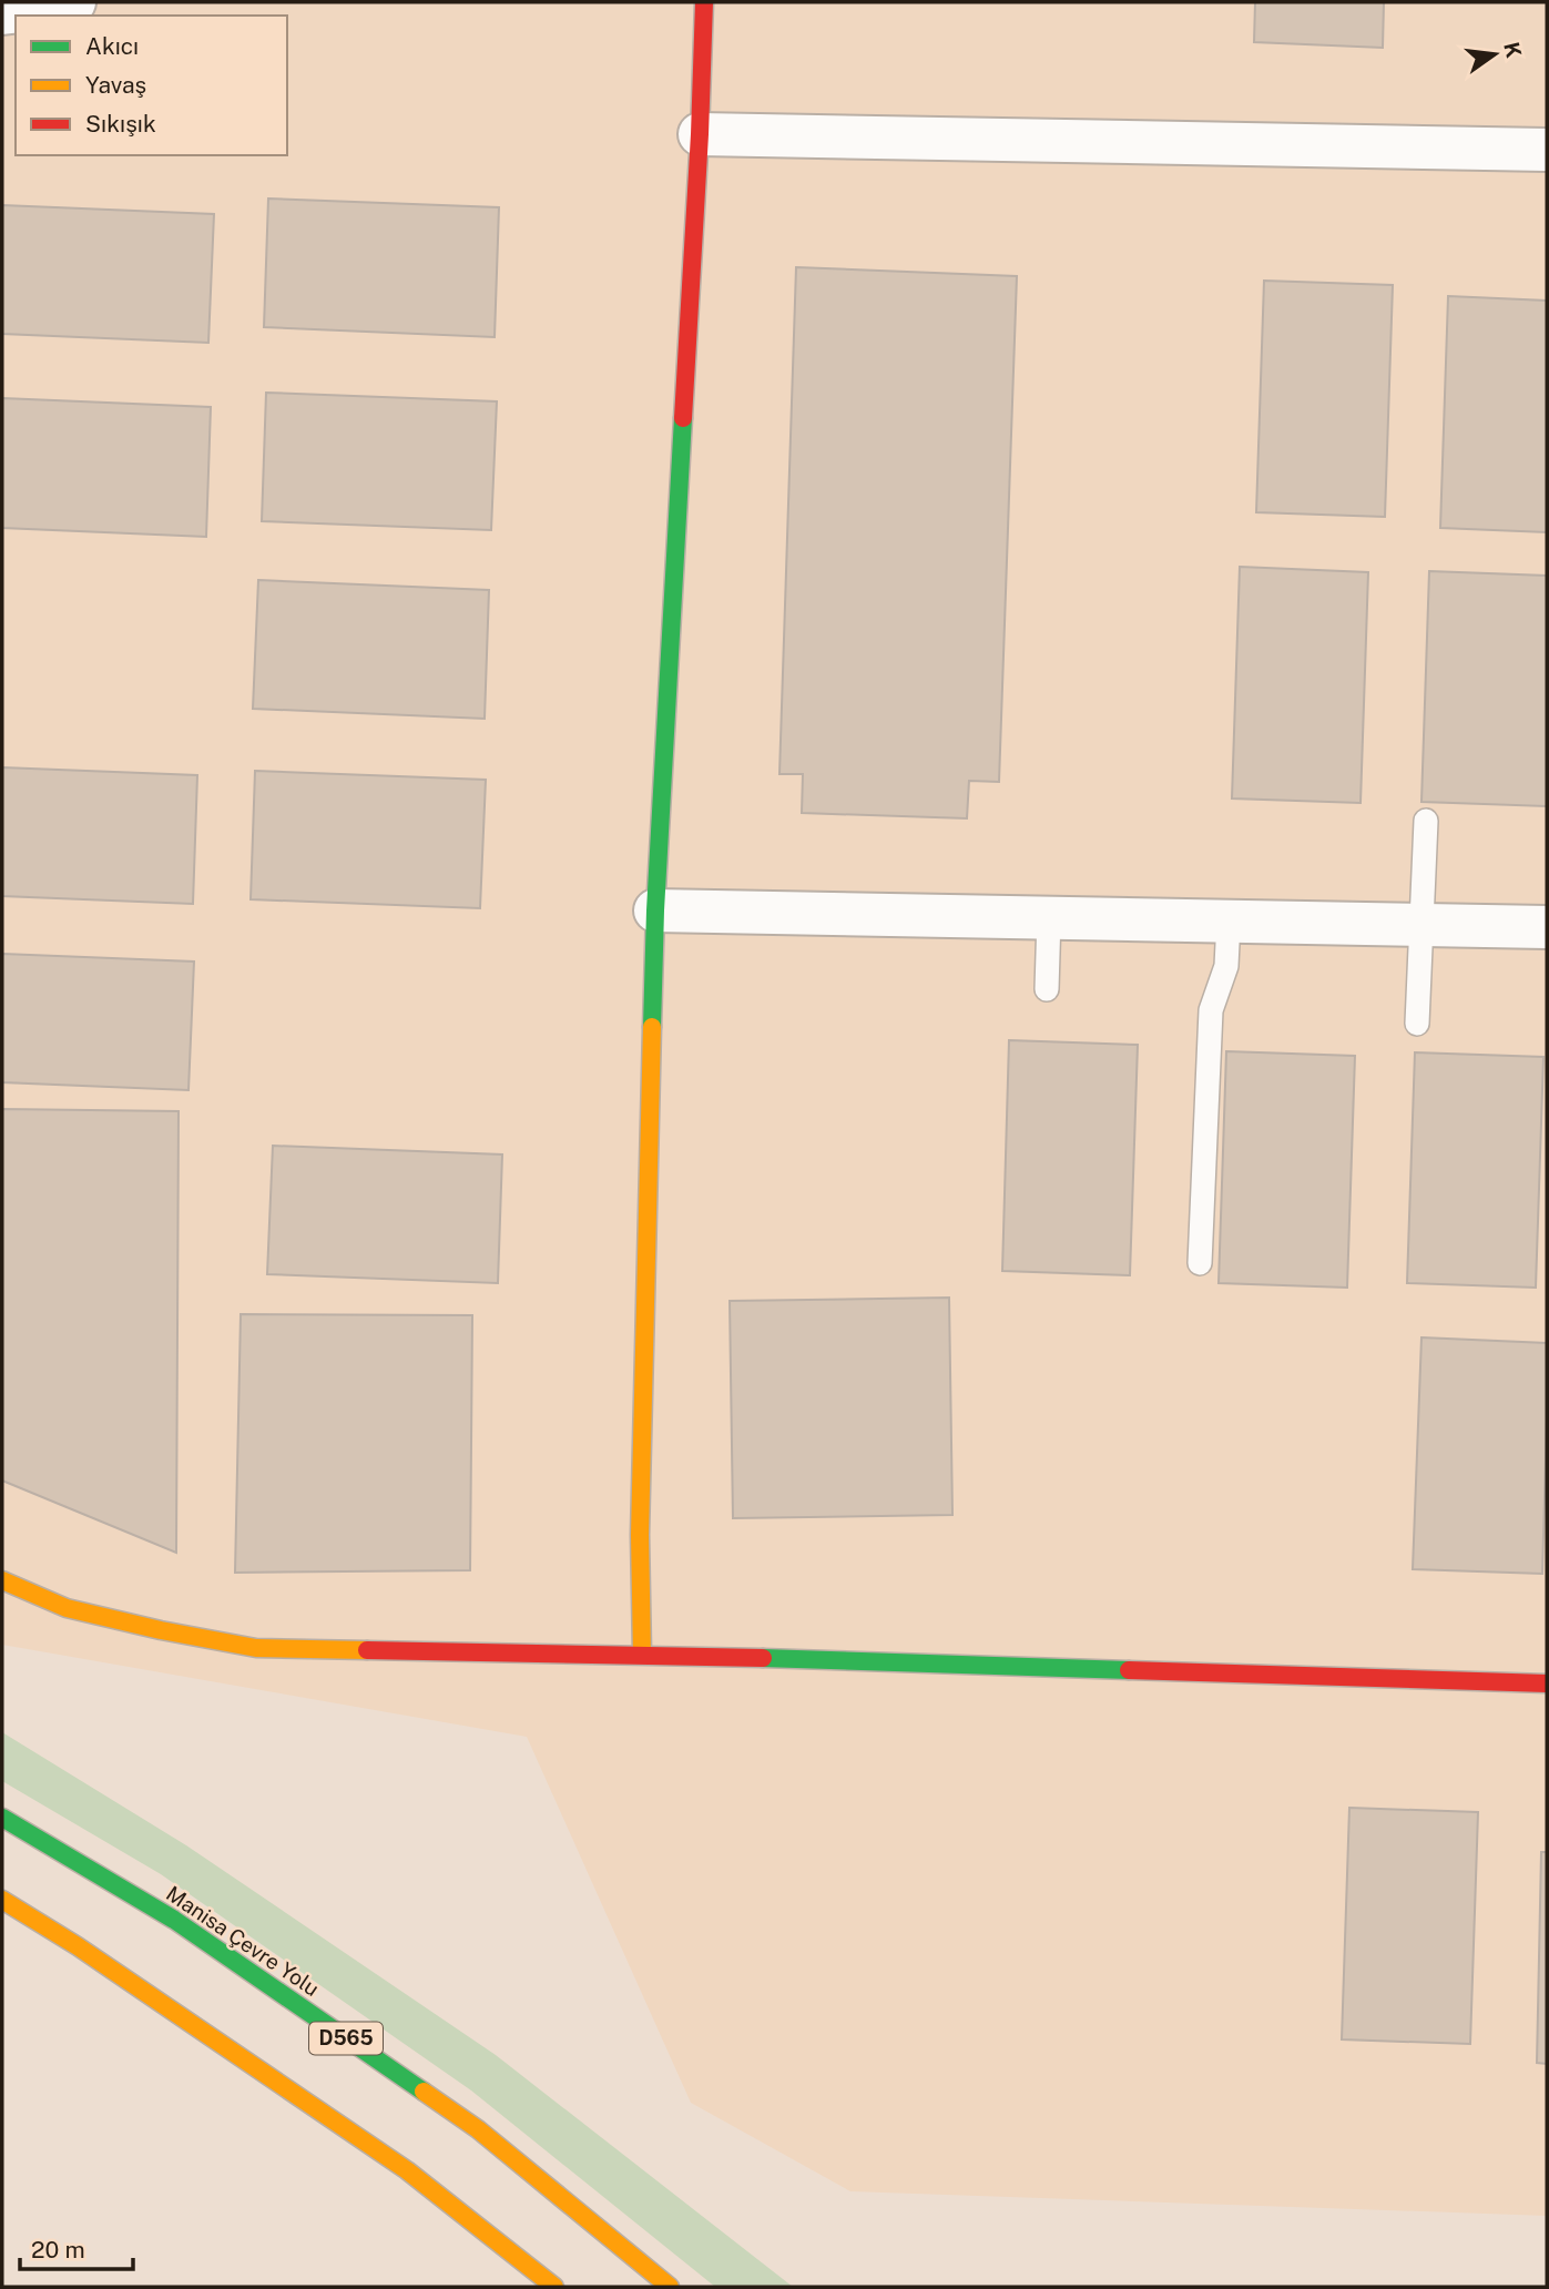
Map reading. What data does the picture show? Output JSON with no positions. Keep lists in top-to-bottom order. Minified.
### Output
{"streets":{"main road":["Manisa Çevre Yolu","D565"]},"legend":["Akıcı","Yavaş","Sıkışık"],"scale_bar":"20 m","north":"right"}
